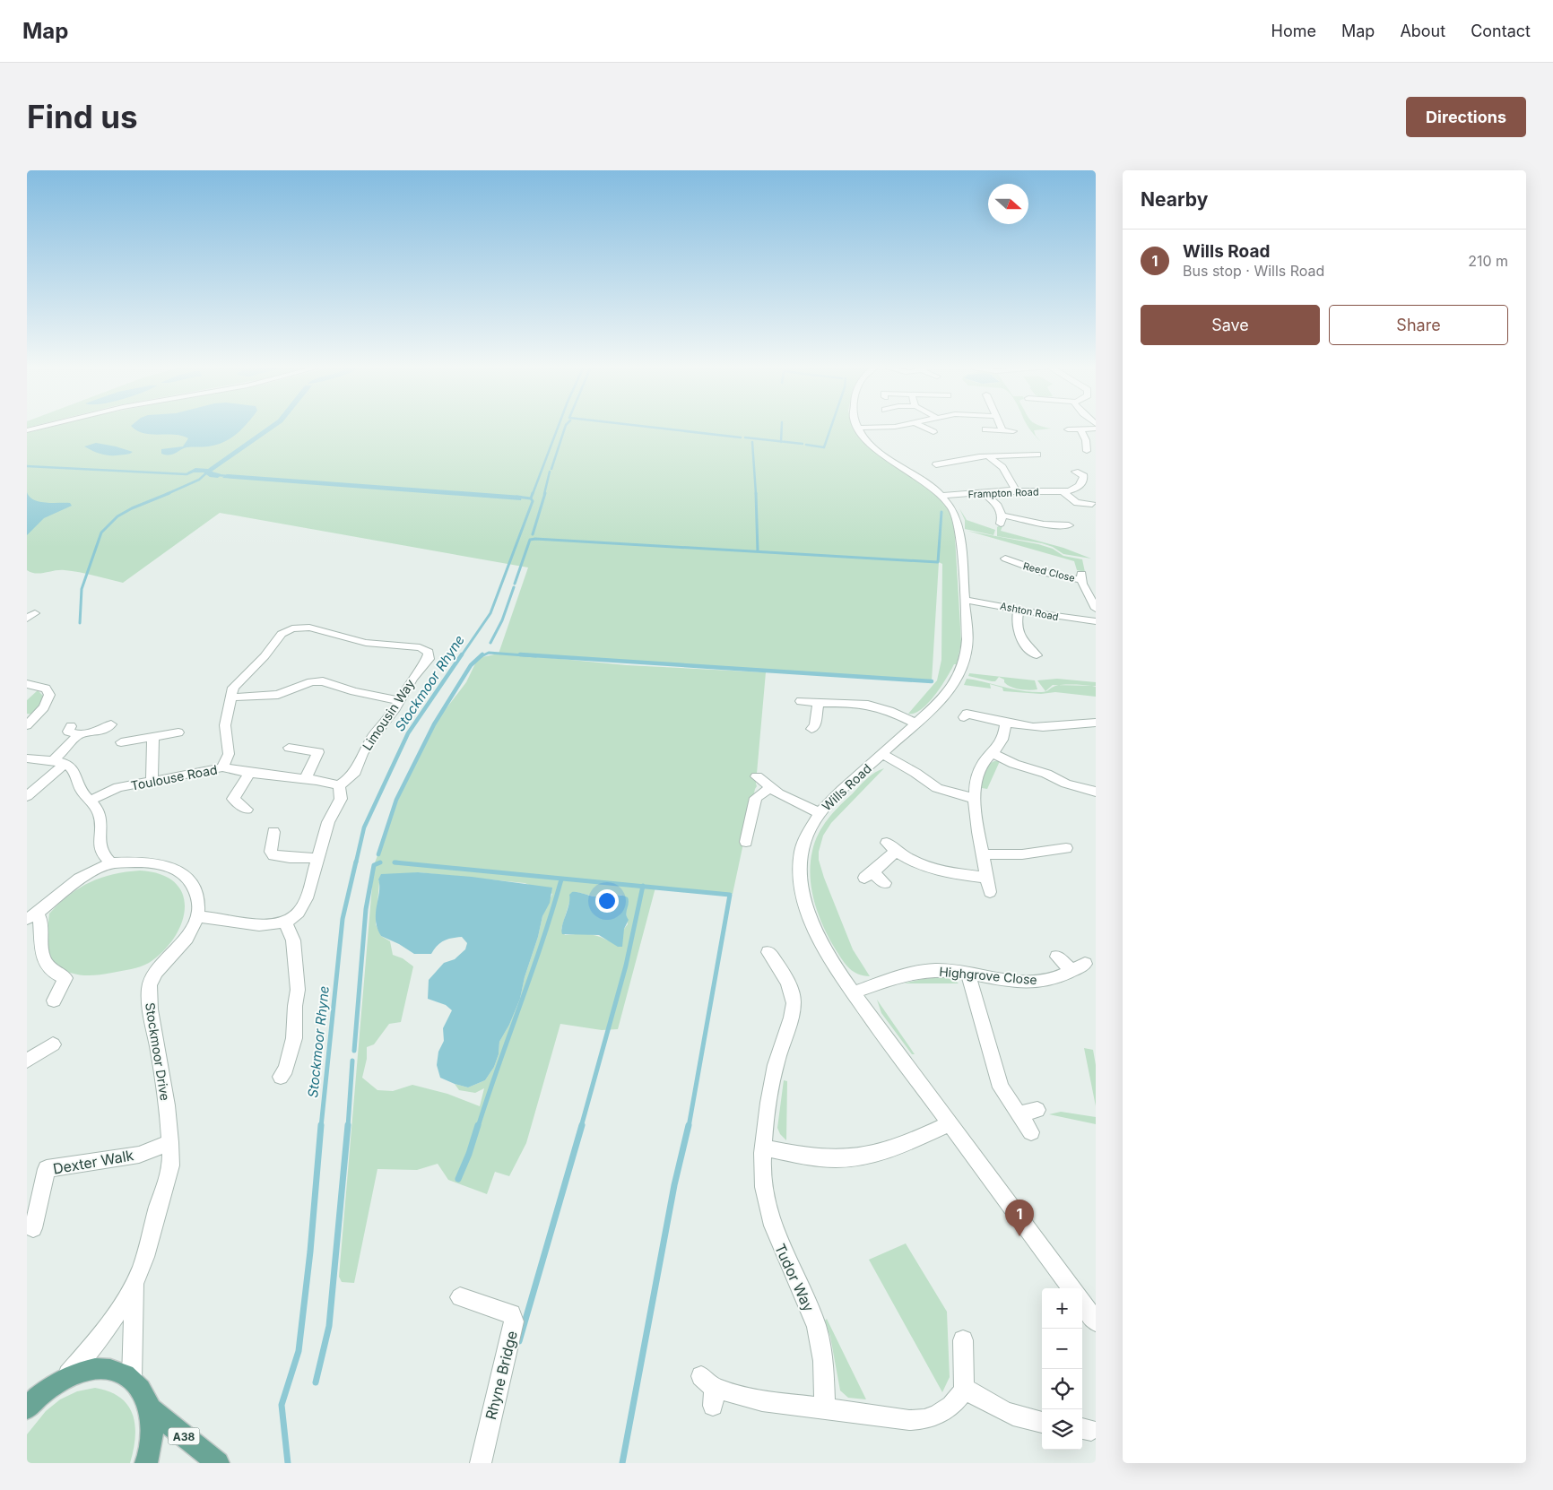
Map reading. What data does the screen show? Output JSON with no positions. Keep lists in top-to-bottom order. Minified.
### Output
{"streets":{"main road":["A38"],"street":["Frampton Road","Reed Close","Ashton Road","Limousin Way","Toulouse Road","Wills Road","Highgrove Close","Stockmoor Drive","Dexter Walk","Tudor Way","Rhyne Bridge"]},"crossings":[["Frampton Road","Wills Road"],["Ashton Road","Wills Road"],["Limousin Way","Toulouse Road"],["Wills Road","Highgrove Close"],["Stockmoor Drive","Dexter Walk"],["Stockmoor Drive","A38"]],"water":["Stockmoor Rhyne"],"north":"right","page":{"header":"Map","nav":["Home","Map","About","Contact"],"buttons":["Directions",["Save","Share"]],"title":"Find us","heading":"Nearby","list":[{"mark":"1","name":"Wills Road","note":"Bus stop · Wills Road","value":"210 m"}],"pins":"1","map_buttons":["+","−"]}}
